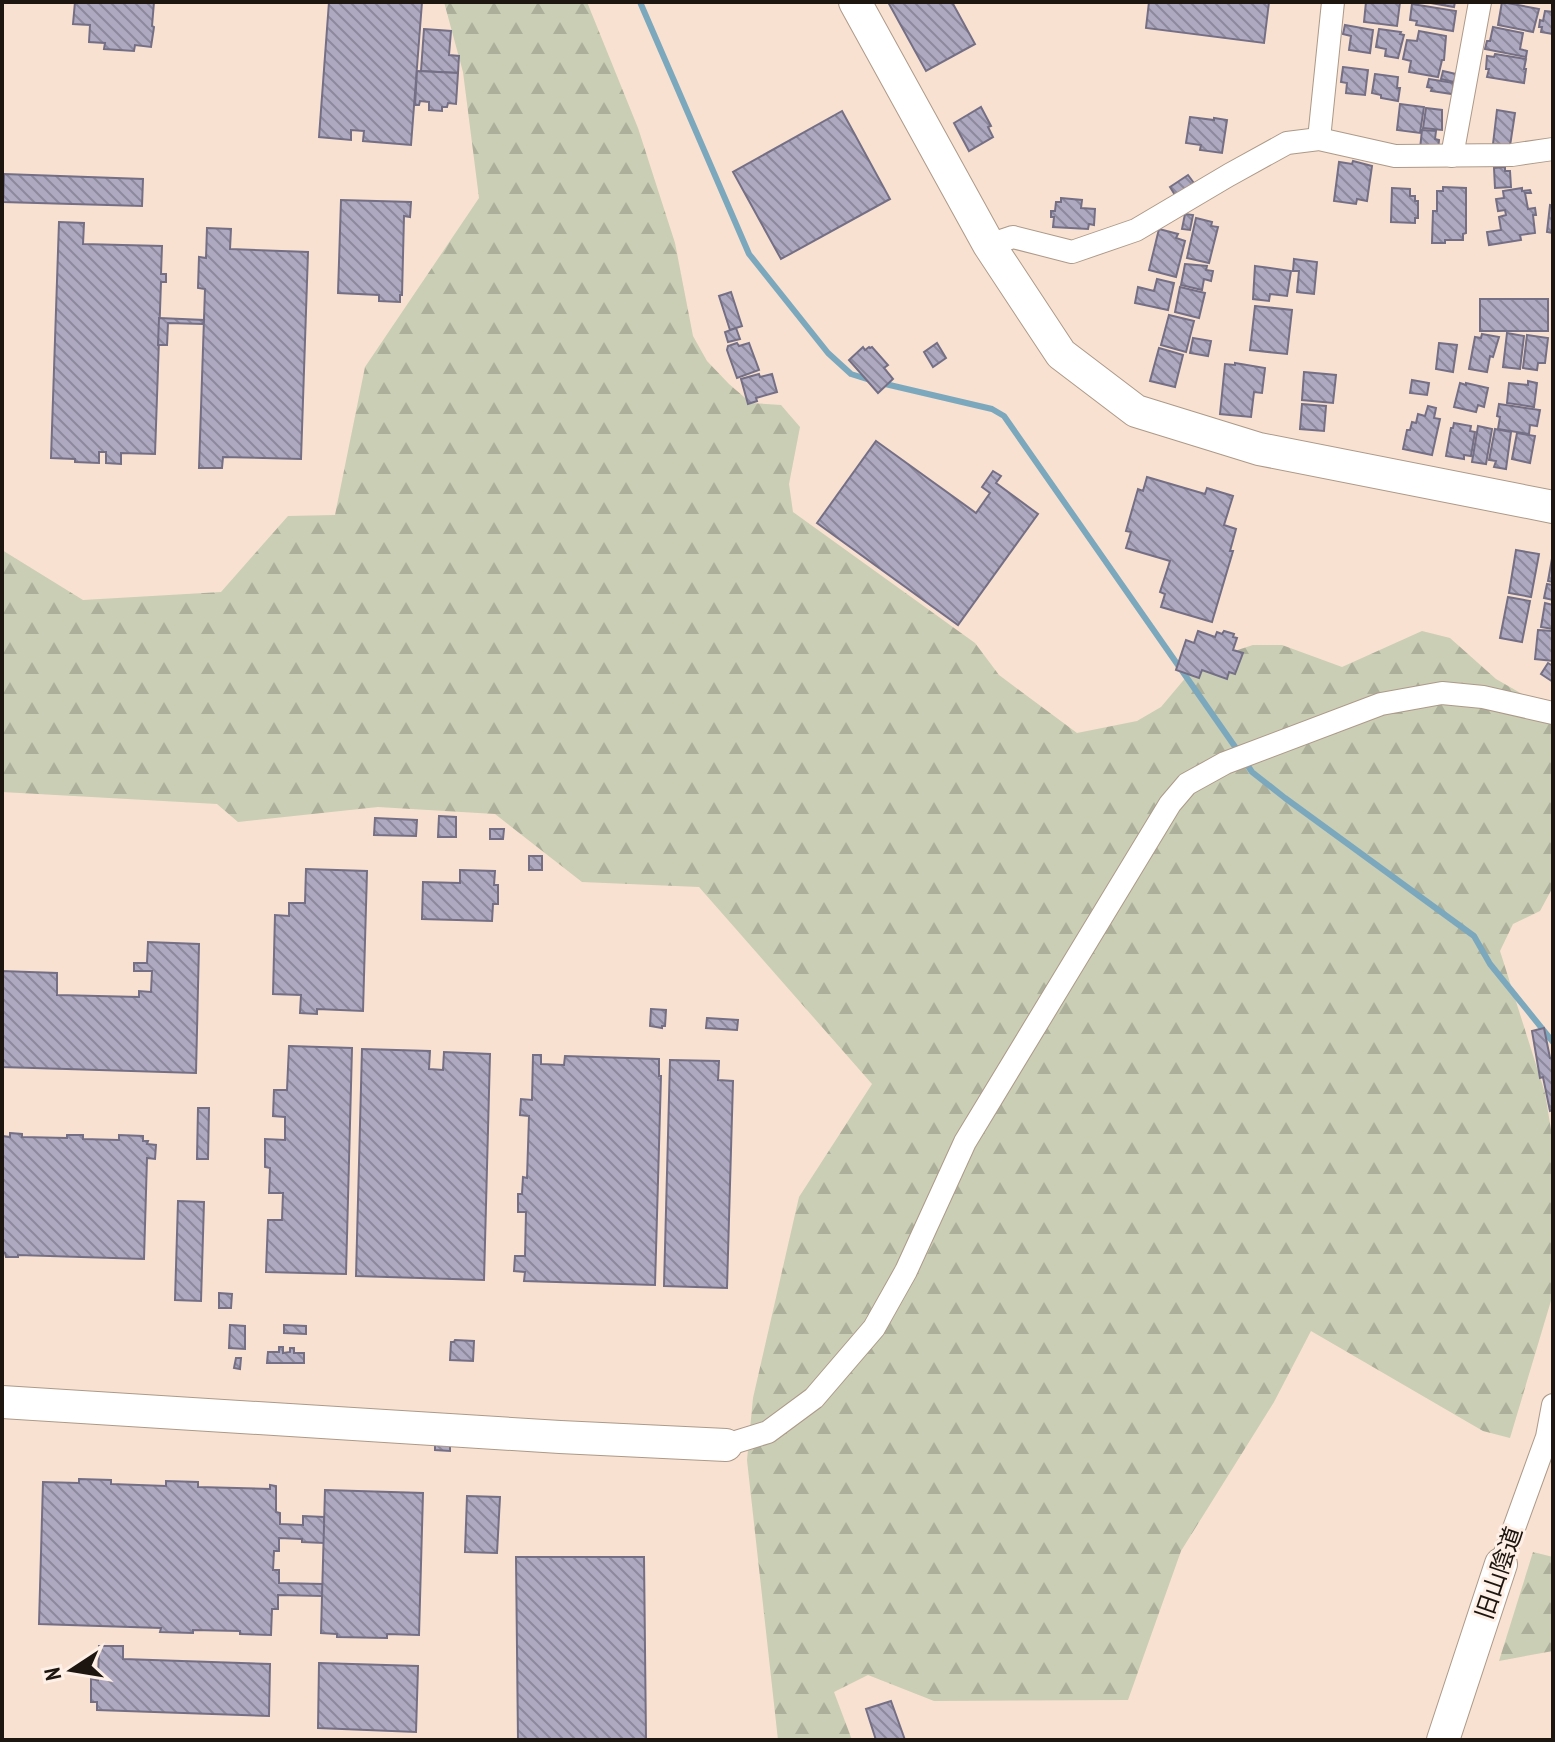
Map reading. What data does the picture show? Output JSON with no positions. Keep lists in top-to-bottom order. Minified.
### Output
{"streets":{"street":["旧山陰道"]},"north":"left"}
